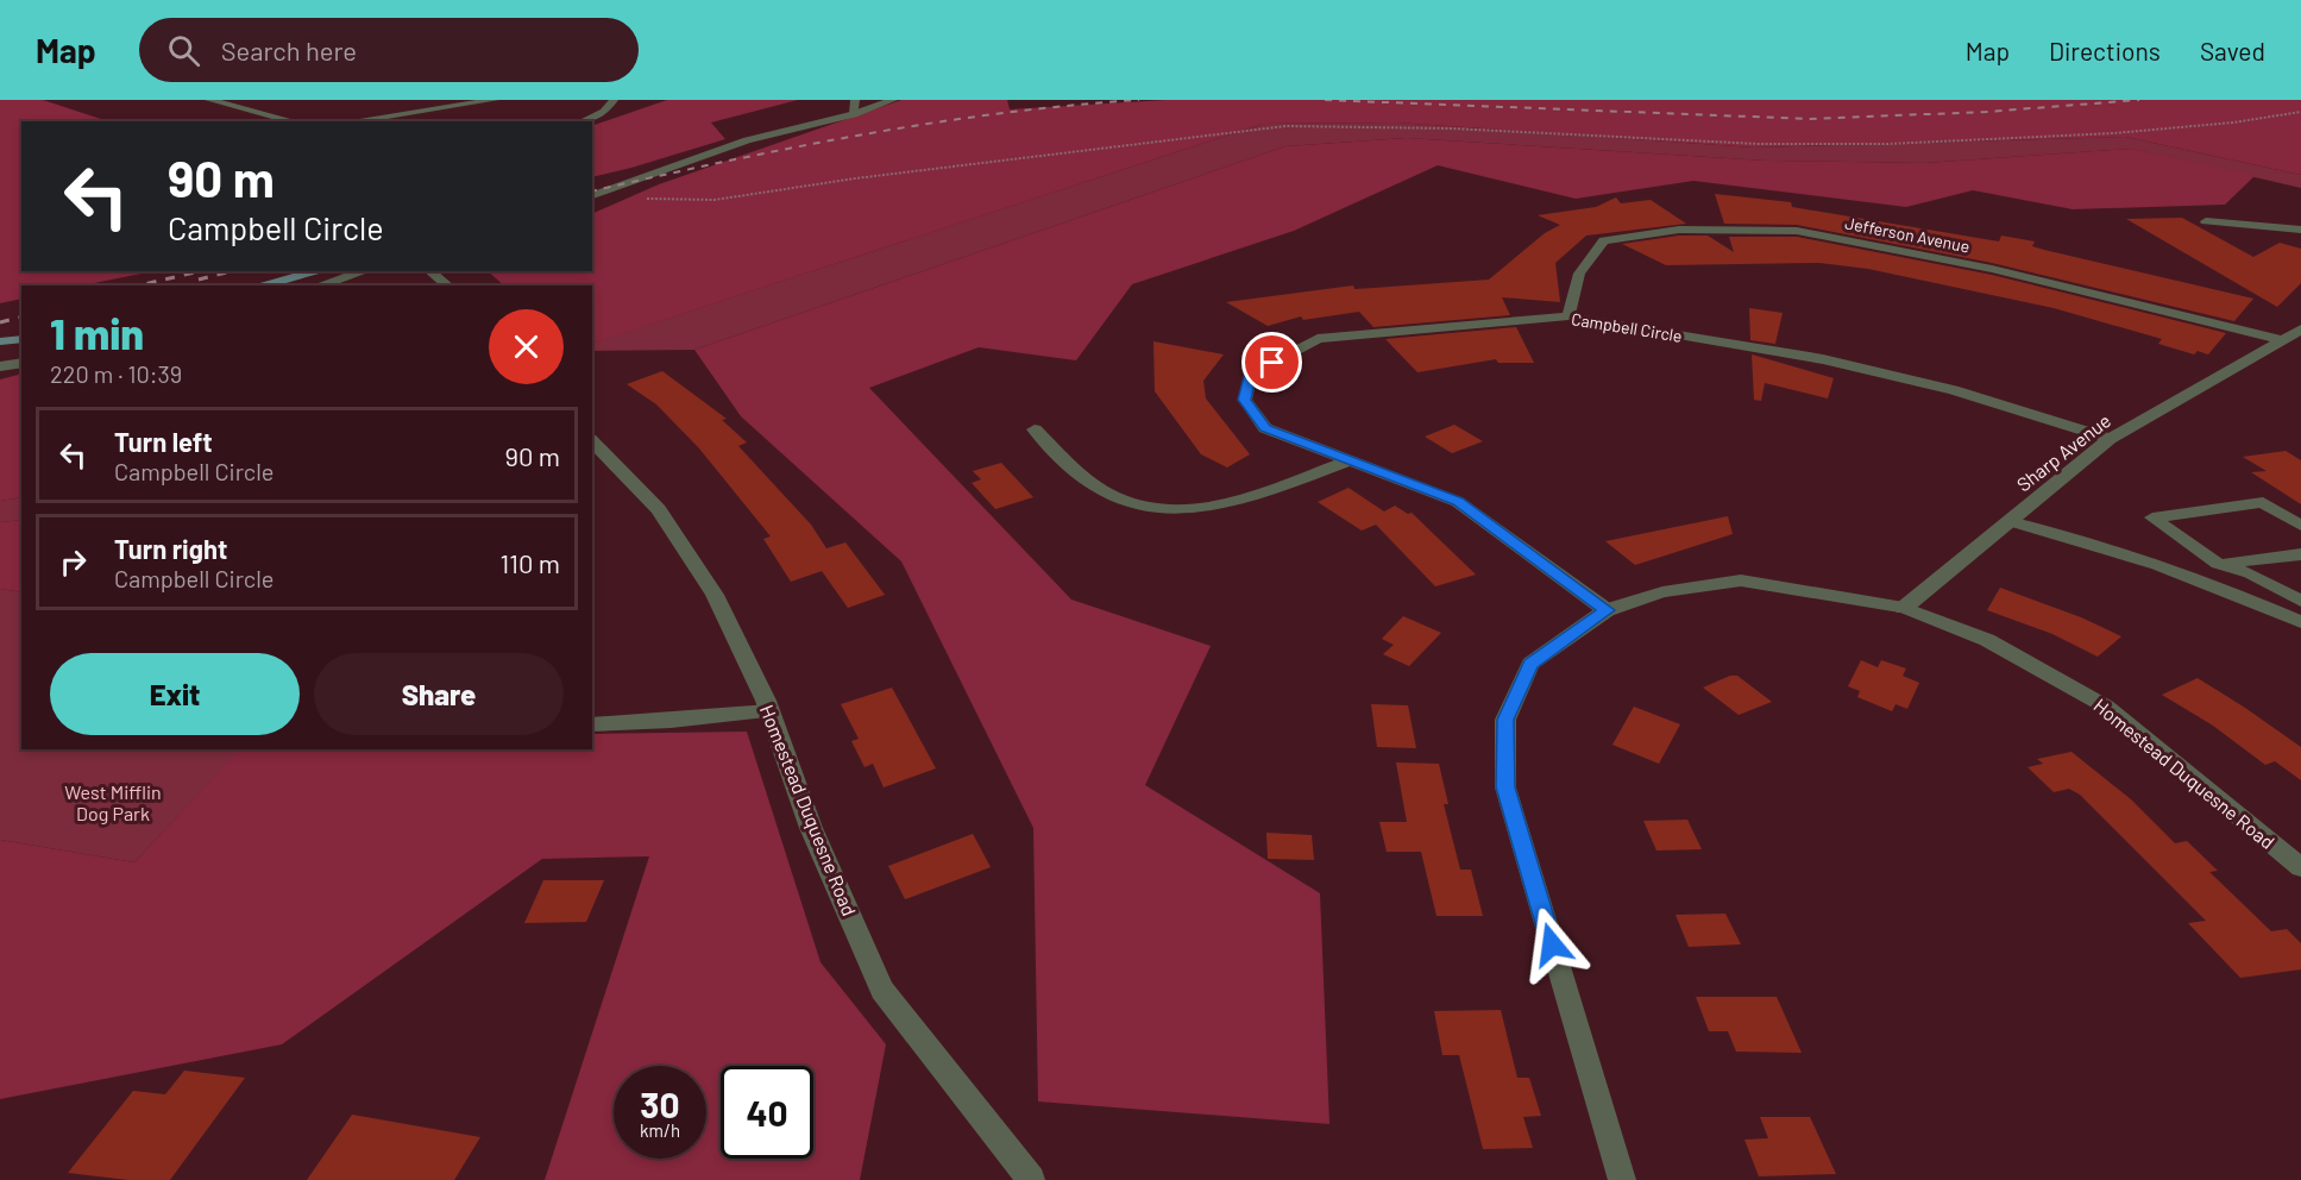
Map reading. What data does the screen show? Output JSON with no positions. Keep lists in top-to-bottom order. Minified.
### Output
{"streets":{"street":["Jefferson Avenue","Campbell Circle","Sharp Avenue","Homestead Duquesne Road"]},"crossings":[["Jefferson Avenue","Campbell Circle"],["Jefferson Avenue","Sharp Avenue"],["Campbell Circle","Sharp Avenue"],["Campbell Circle","Homestead Duquesne Road"],["Sharp Avenue","Homestead Duquesne Road"]],"parks":["West Mifflin Dog Park"],"page":{"header":"Map","search":"Search here","nav":["Map","Directions","Saved"],"turn":["90 m","Campbell Circle"],"heading":["1 min","220 m · 10:39"],"list":[{"name":"Turn left","note":"Campbell Circle","value":"90 m"},{"name":"Turn right","note":"Campbell Circle","value":"110 m"}],"buttons":["Exit","Share"],"speed":"30 km/h","limit":"40"}}
